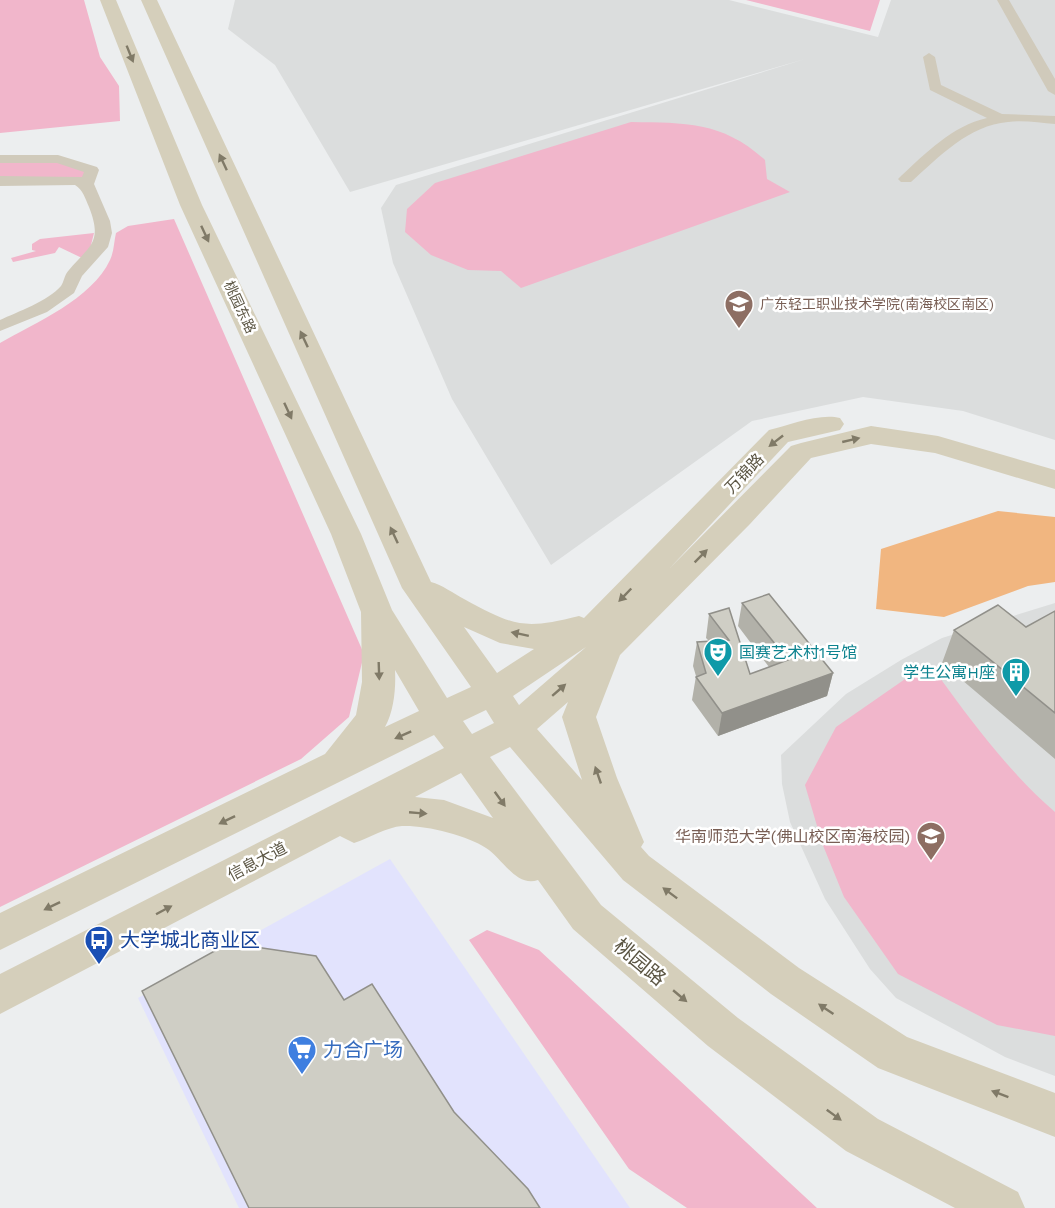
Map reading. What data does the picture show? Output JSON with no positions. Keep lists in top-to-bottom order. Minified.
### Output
{"streets":{"main road":["桃园东路","万锦路","信息大道","桃园路"]},"crossings":[["桃园东路","桃园路"],["万锦路","信息大道"],["信息大道","桃园路"]],"places":{"school or university":["广东轻工职业技术学院(南海校区南区)","华南师范大学(佛山校区南海校园)"],"theatre":["国赛艺术村1号馆"],"building":["学生公寓H座"],"bus stop":["大学城北商业区"],"supermarket":["力合广场"]}}
